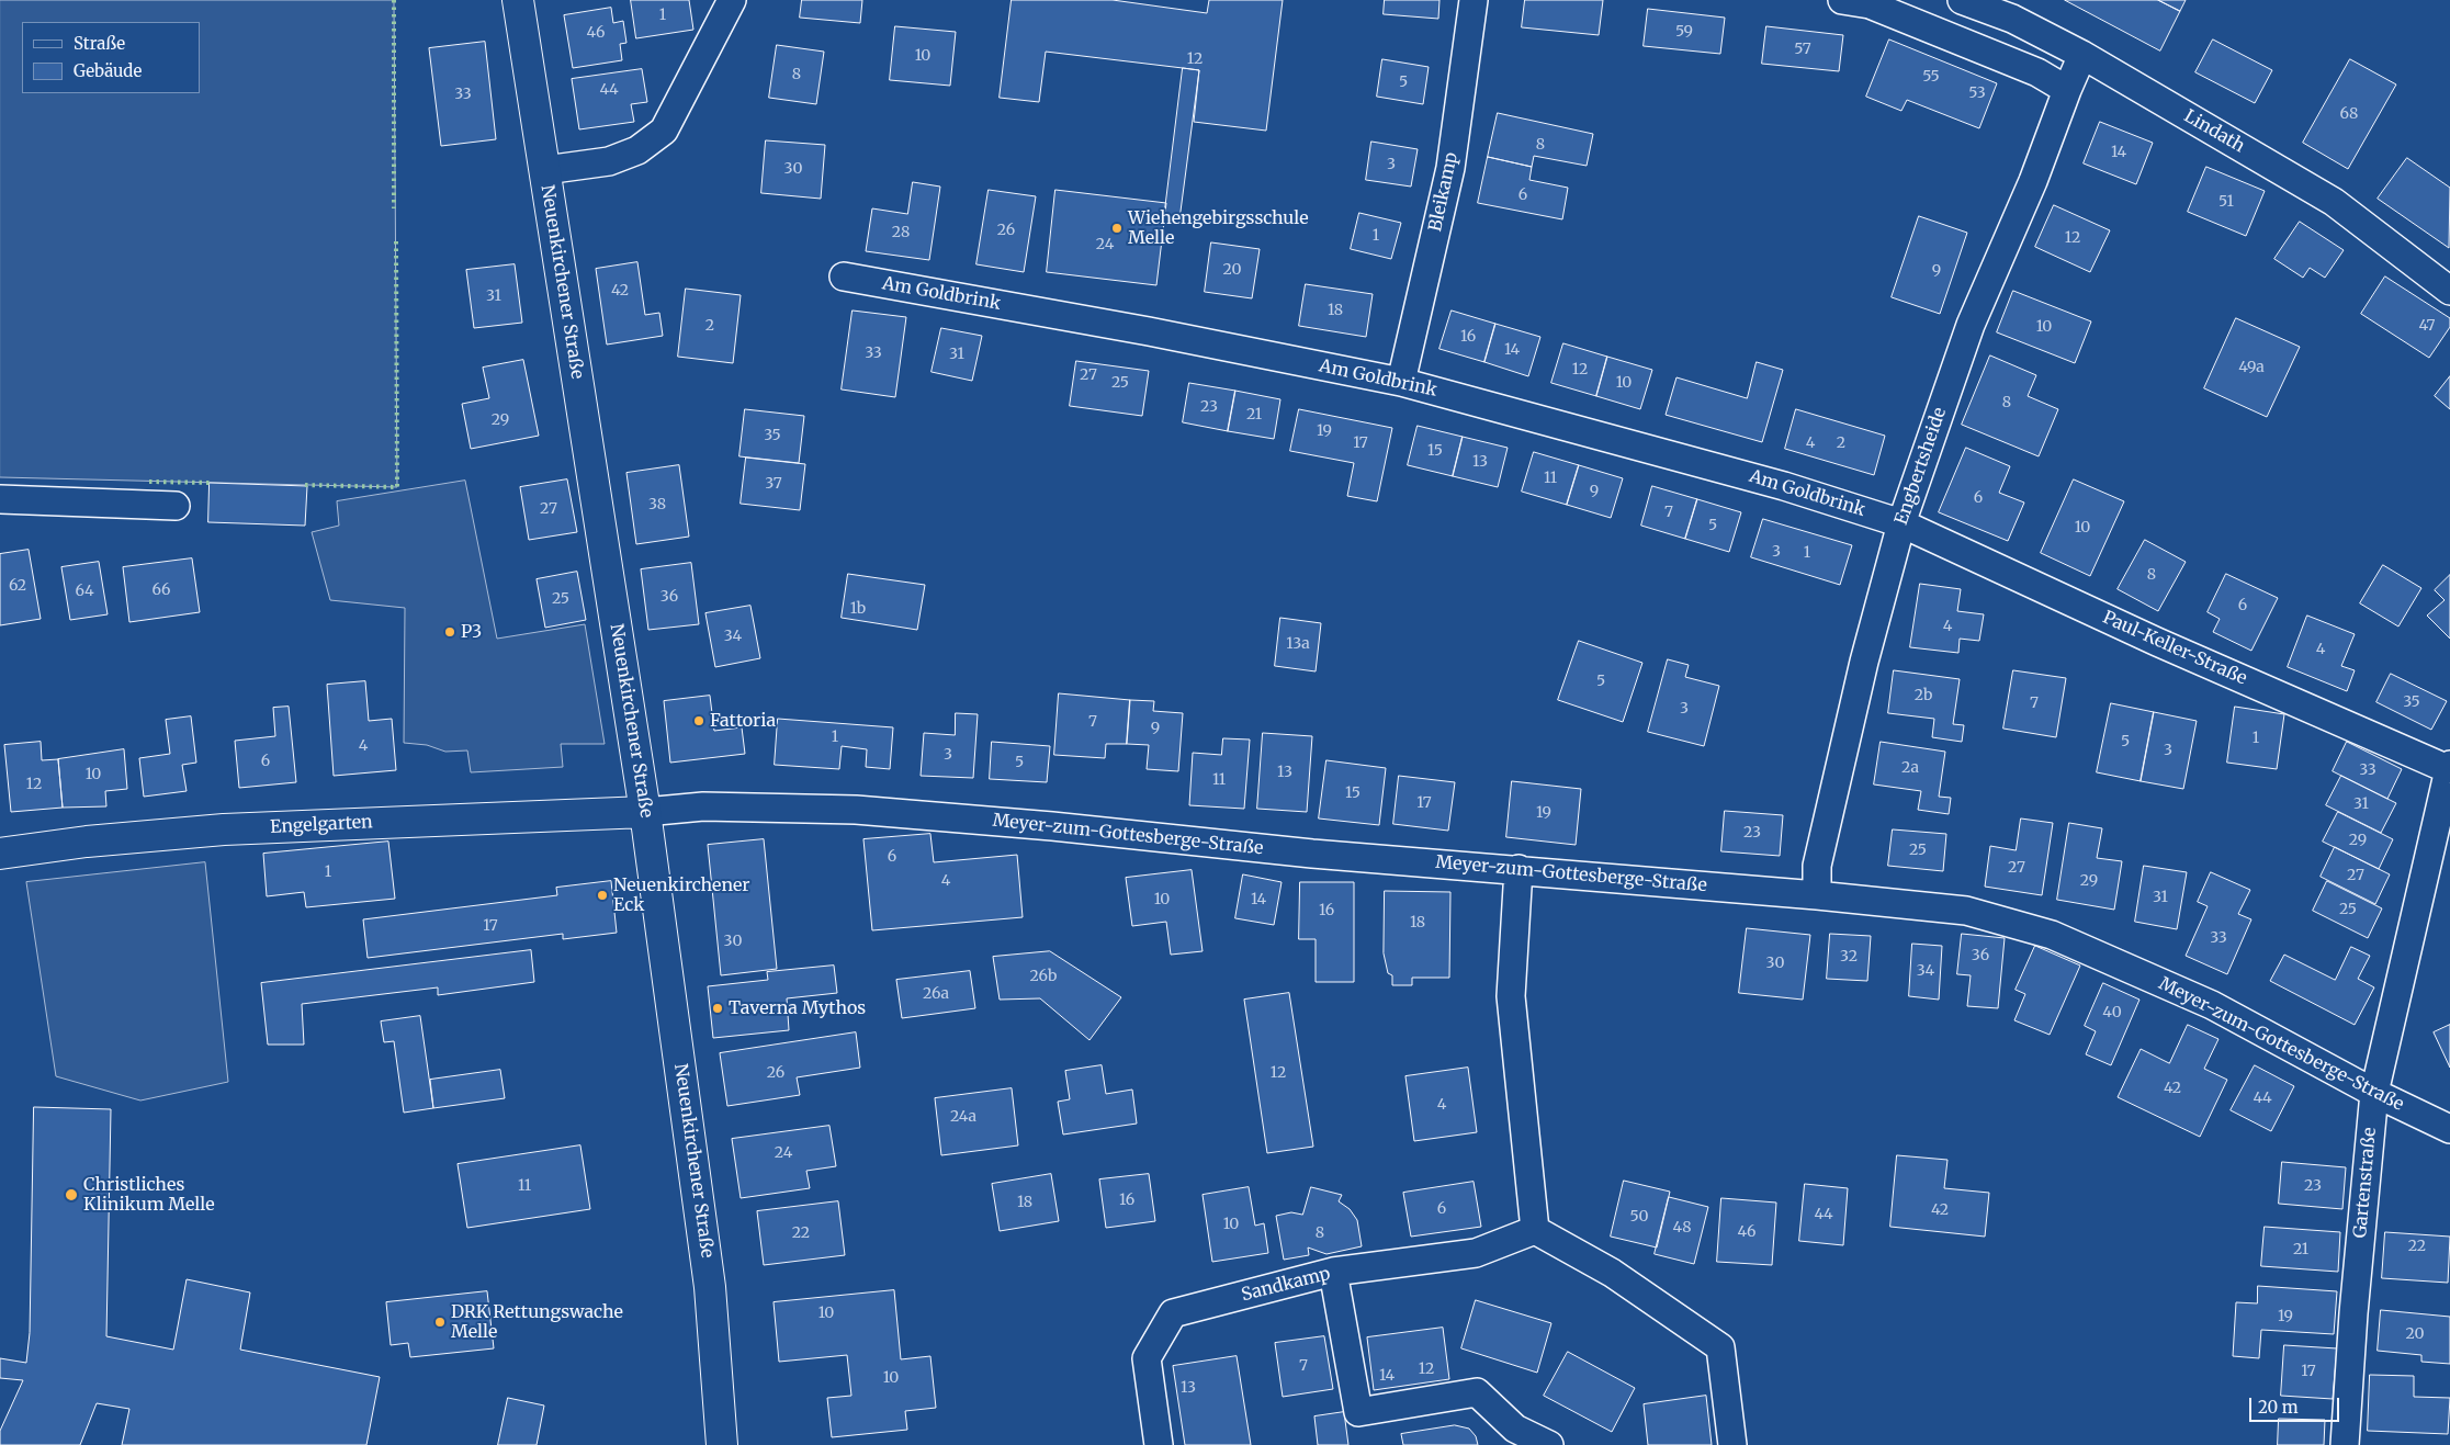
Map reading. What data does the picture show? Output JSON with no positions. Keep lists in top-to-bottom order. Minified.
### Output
{"streets":{"main road":["Neuenkirchener Straße","Engelgarten"],"street":["Lindath","Bleikamp","Am Goldbrink","Engbertsheide","Paul-Keller-Straße","Meyer-zum-Gottesberge-Straße","Gartenstraße","Sandkamp"]},"crossings":[["Lindath","Engbertsheide"],["Bleikamp","Am Goldbrink"],["Neuenkirchener Straße","Engelgarten"],["Neuenkirchener Straße","Meyer-zum-Gottesberge-Straße"],["Am Goldbrink","Engbertsheide"],["Am Goldbrink","Paul-Keller-Straße"],["Engbertsheide","Paul-Keller-Straße"],["Engbertsheide","Meyer-zum-Gottesberge-Straße"],["Paul-Keller-Straße","Gartenstraße"],["Engelgarten","Meyer-zum-Gottesberge-Straße"],["Meyer-zum-Gottesberge-Straße","Gartenstraße"]],"places":["Wiehengebirgsschule Melle","P3","Fattoria","Neuenkirchener Eck","Taverna Mythos","Christliches Klinikum Melle","DRK Rettungswache Melle"],"house_numbers":["1","59","46","57","10","12","8","55","5","44","53","33","68","8","14","3","30","6","51","26","28","1","12","24","20","9","42","31","18","2","47","10","16","14","33","31","49a","12","27","25","10","8","23","21","29","19","35","17","4","2","15","13","11","37","9","6","38","27","7","5","10","3","1","8","62","66","64","36","25","6","1b","4","34","13a","4","5","2b","35","7","3","7","9","1","1","5","4","3","3","6","5","2a","33","13","10","11","12","15","17","31","19","23","29","25","6","27","1","27","4","29","31","10","14","25","16","18","17","33","30","36","32","30","34","26b","26a","40","26","12","42","44","4","24a","24","11","23","16","18","6","42","44","50","10","48","46","22","8","22","21","10","19","20","7","12","17","14","10","13"],"legend":["Straße","Gebäude"],"scale_bar":"20 m"}
